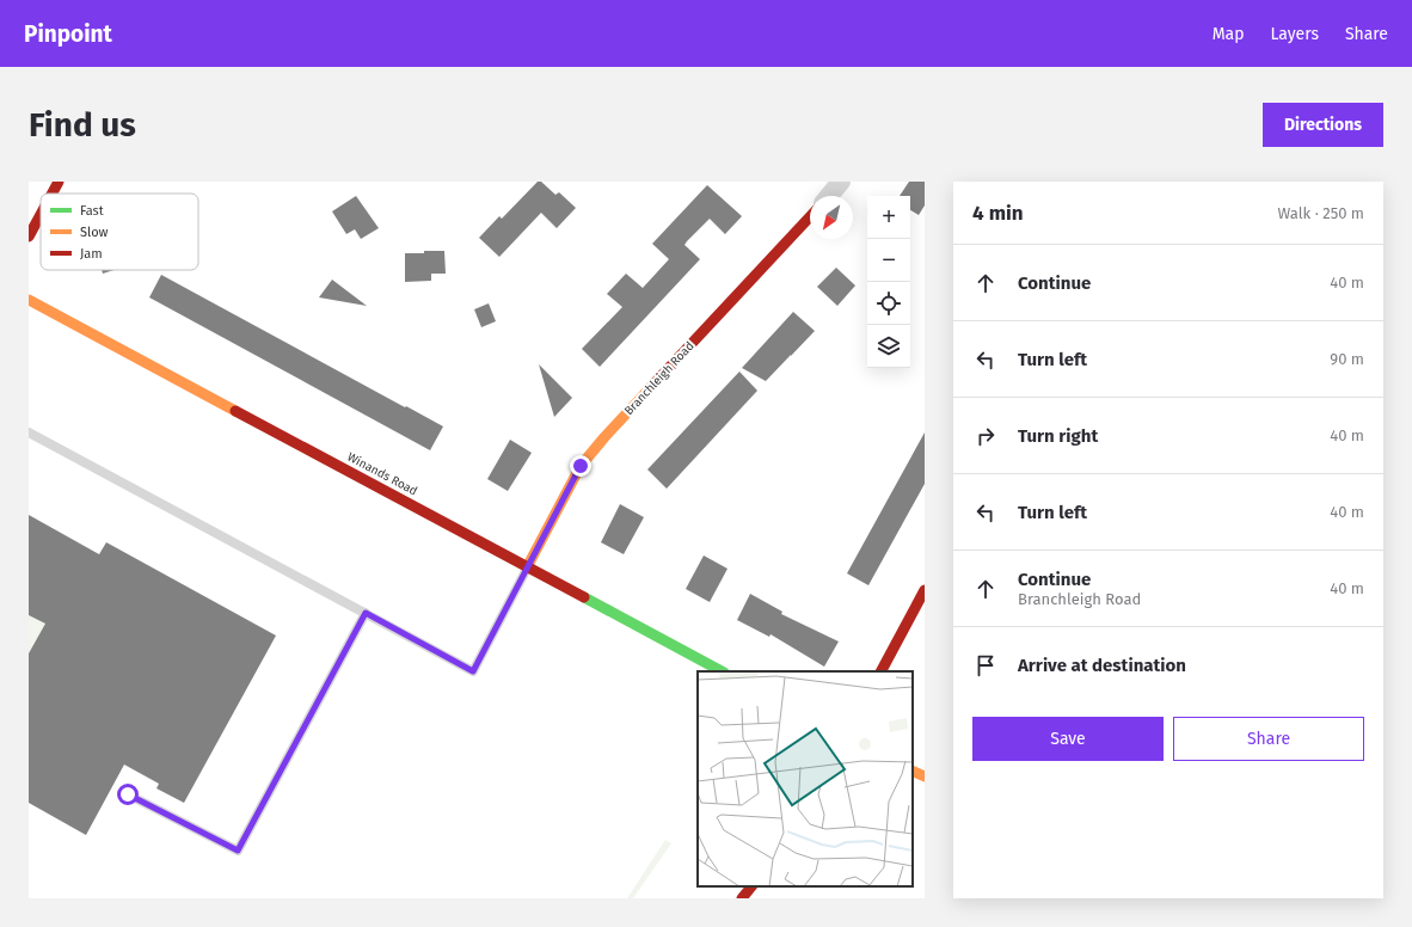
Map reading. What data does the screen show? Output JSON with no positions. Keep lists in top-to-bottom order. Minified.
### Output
{"streets":{"street":["Branchleigh Road","Winands Road"]},"crossings":[["Branchleigh Road","Winands Road"]],"legend":["Fast","Slow","Jam"],"north":"bottom left","page":{"header":"Pinpoint","nav":["Map","Layers","Share"],"buttons":["Directions",["Save","Share"]],"title":"Find us","heading":["4 min","Walk · 250 m"],"map_buttons":["+","−"],"list":[["Continue","40 m"],["Turn left","90 m"],["Turn right","40 m"],["Turn left","40 m"],["Continue","Branchleigh Road","40 m"],"Arrive at destination"]}}
